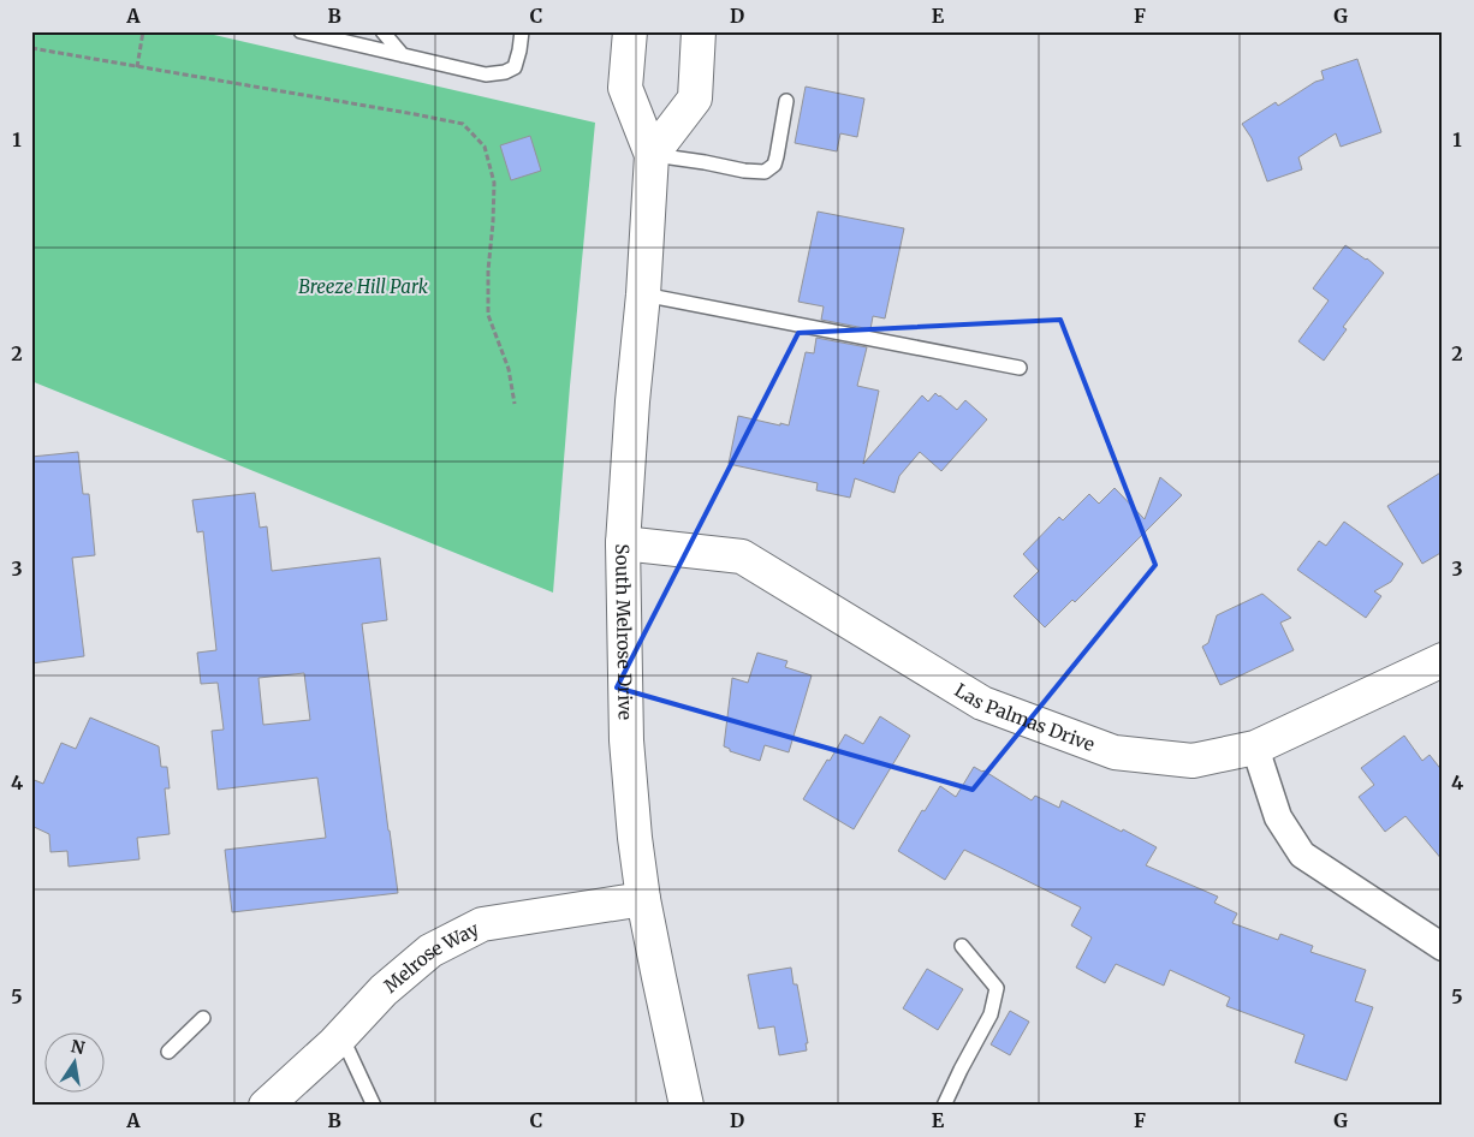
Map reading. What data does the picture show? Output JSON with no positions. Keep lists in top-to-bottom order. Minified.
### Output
{"streets":{"street":["South Melrose Drive","Las Palmas Drive","Melrose Way"]},"crossings":[["South Melrose Drive","Las Palmas Drive"],["South Melrose Drive","Melrose Way"]],"parks":["Breeze Hill Park"],"north":"top","grid":{"columns":["A","B","C","D","E","F","G"],"rows":["1","2","3","4","5"]}}
